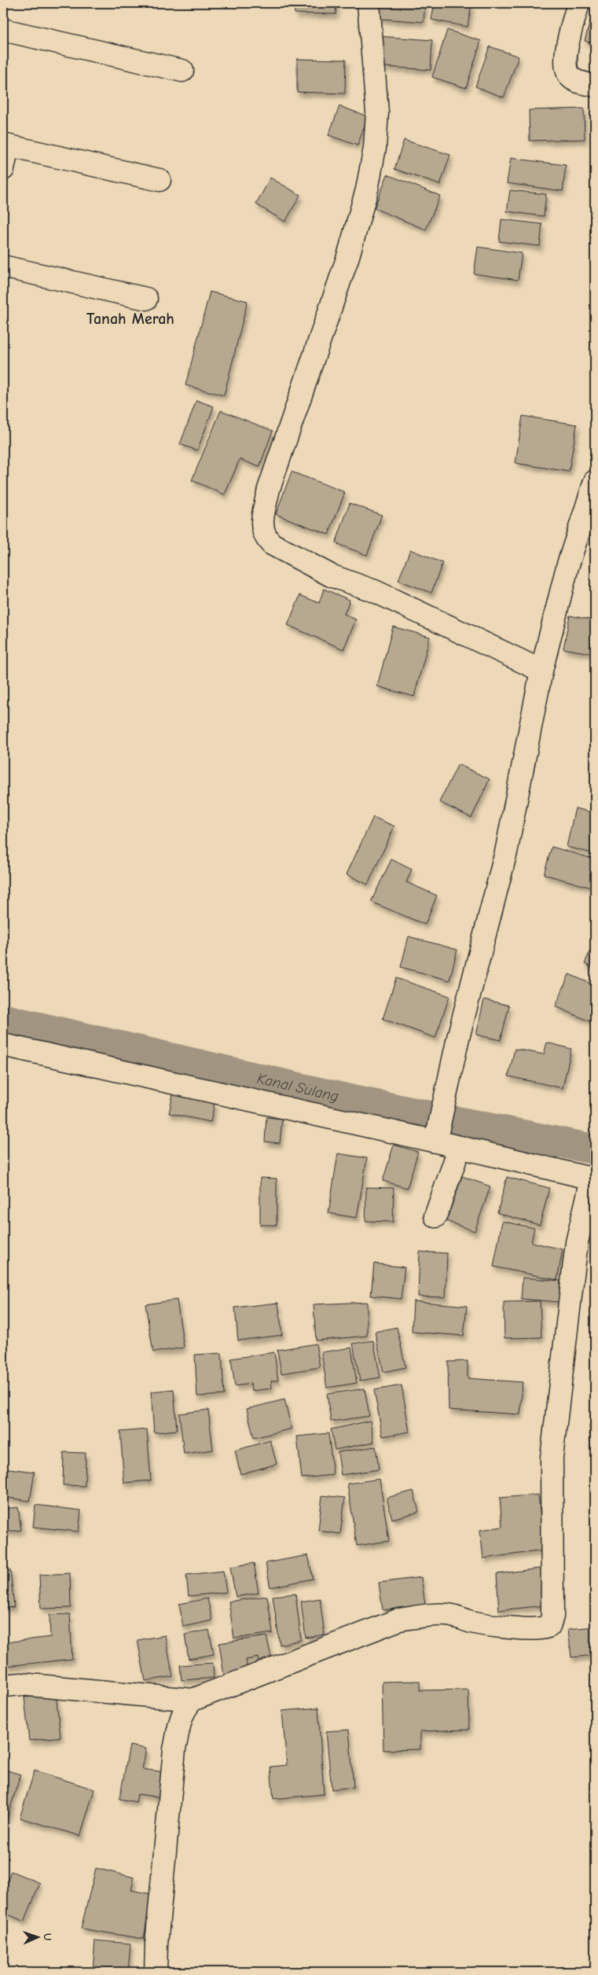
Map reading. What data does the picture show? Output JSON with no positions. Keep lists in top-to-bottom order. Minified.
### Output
{"districts":["Tanah Merah"],"water":["Kanal Sulang"],"north":"right"}
